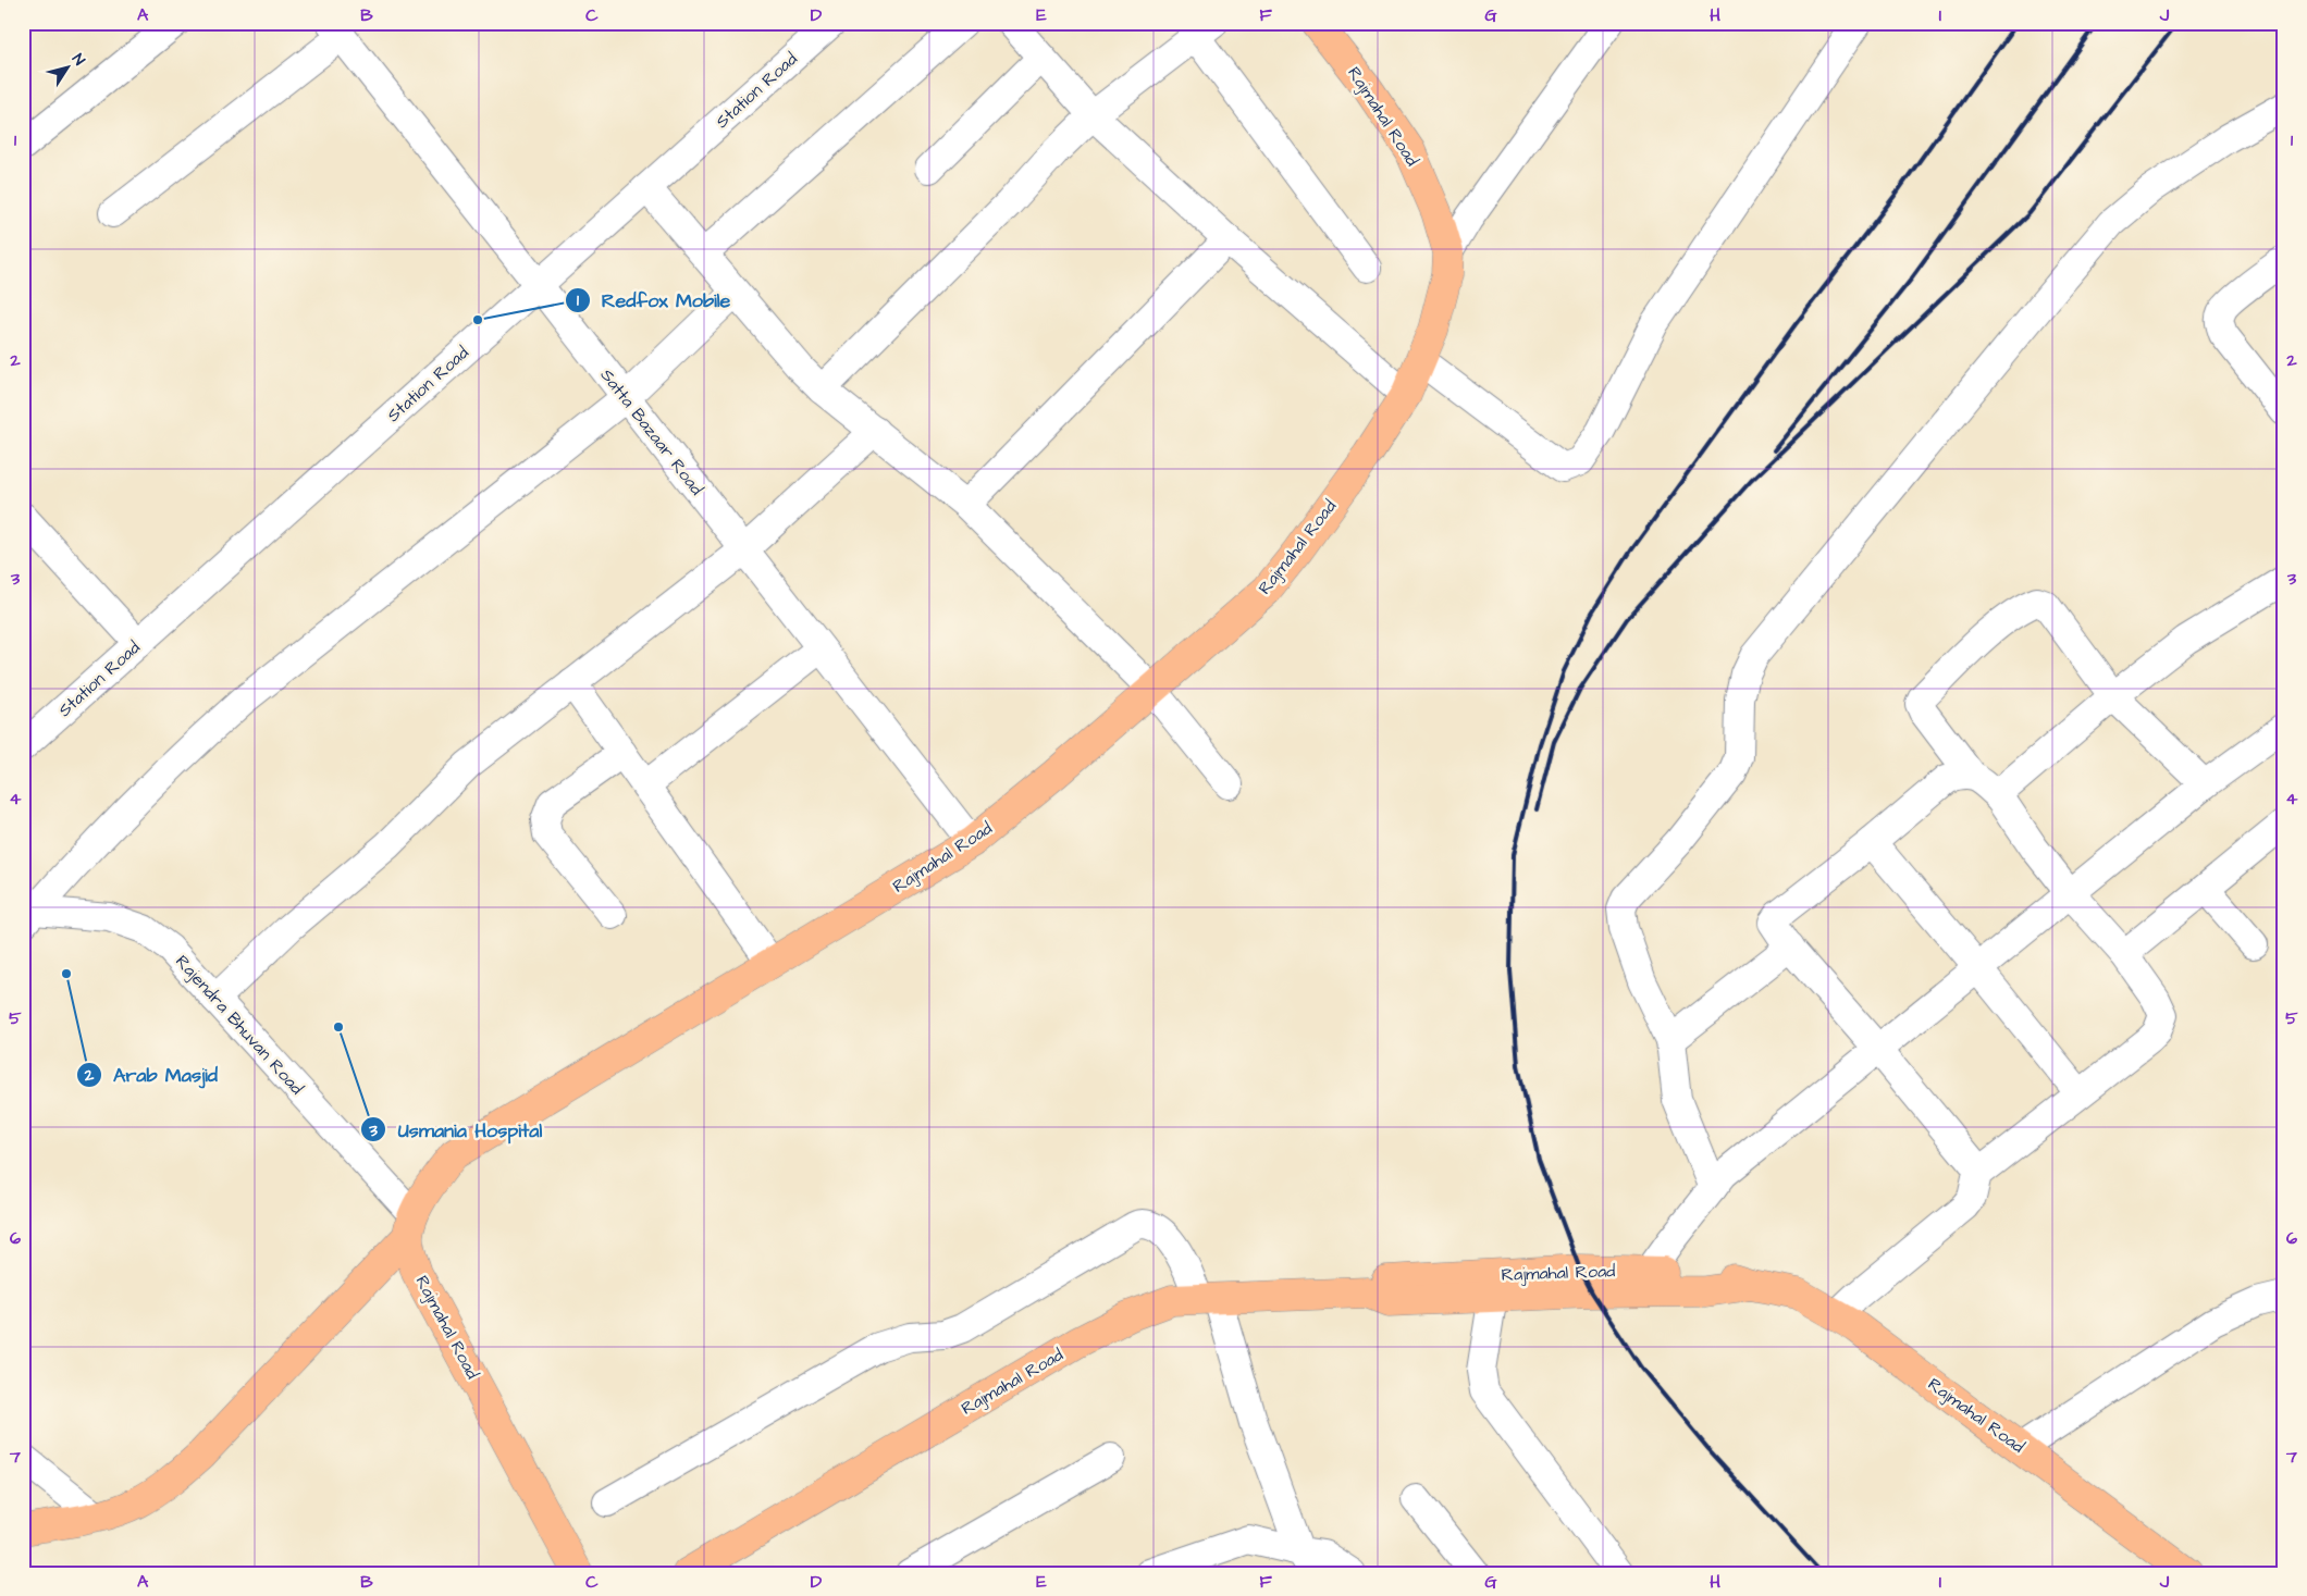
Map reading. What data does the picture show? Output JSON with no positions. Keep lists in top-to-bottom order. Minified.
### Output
{"streets":{"main road":["Rajmahal Road"],"street":["Station Road","Satta Bazaar Road","Rajendra Bhuvan Road"]},"crossings":[["Station Road","Satta Bazaar Road"],["Rajmahal Road","Satta Bazaar Road"],["Rajmahal Road","Rajendra Bhuvan Road"]],"places":["Redfox Mobile","Arab Masjid","Usmania Hospital"],"north":"top right","grid":{"columns":["A","B","C","D","E","F","G","H","I","J"],"rows":["1","2","3","4","5","6","7"]}}
